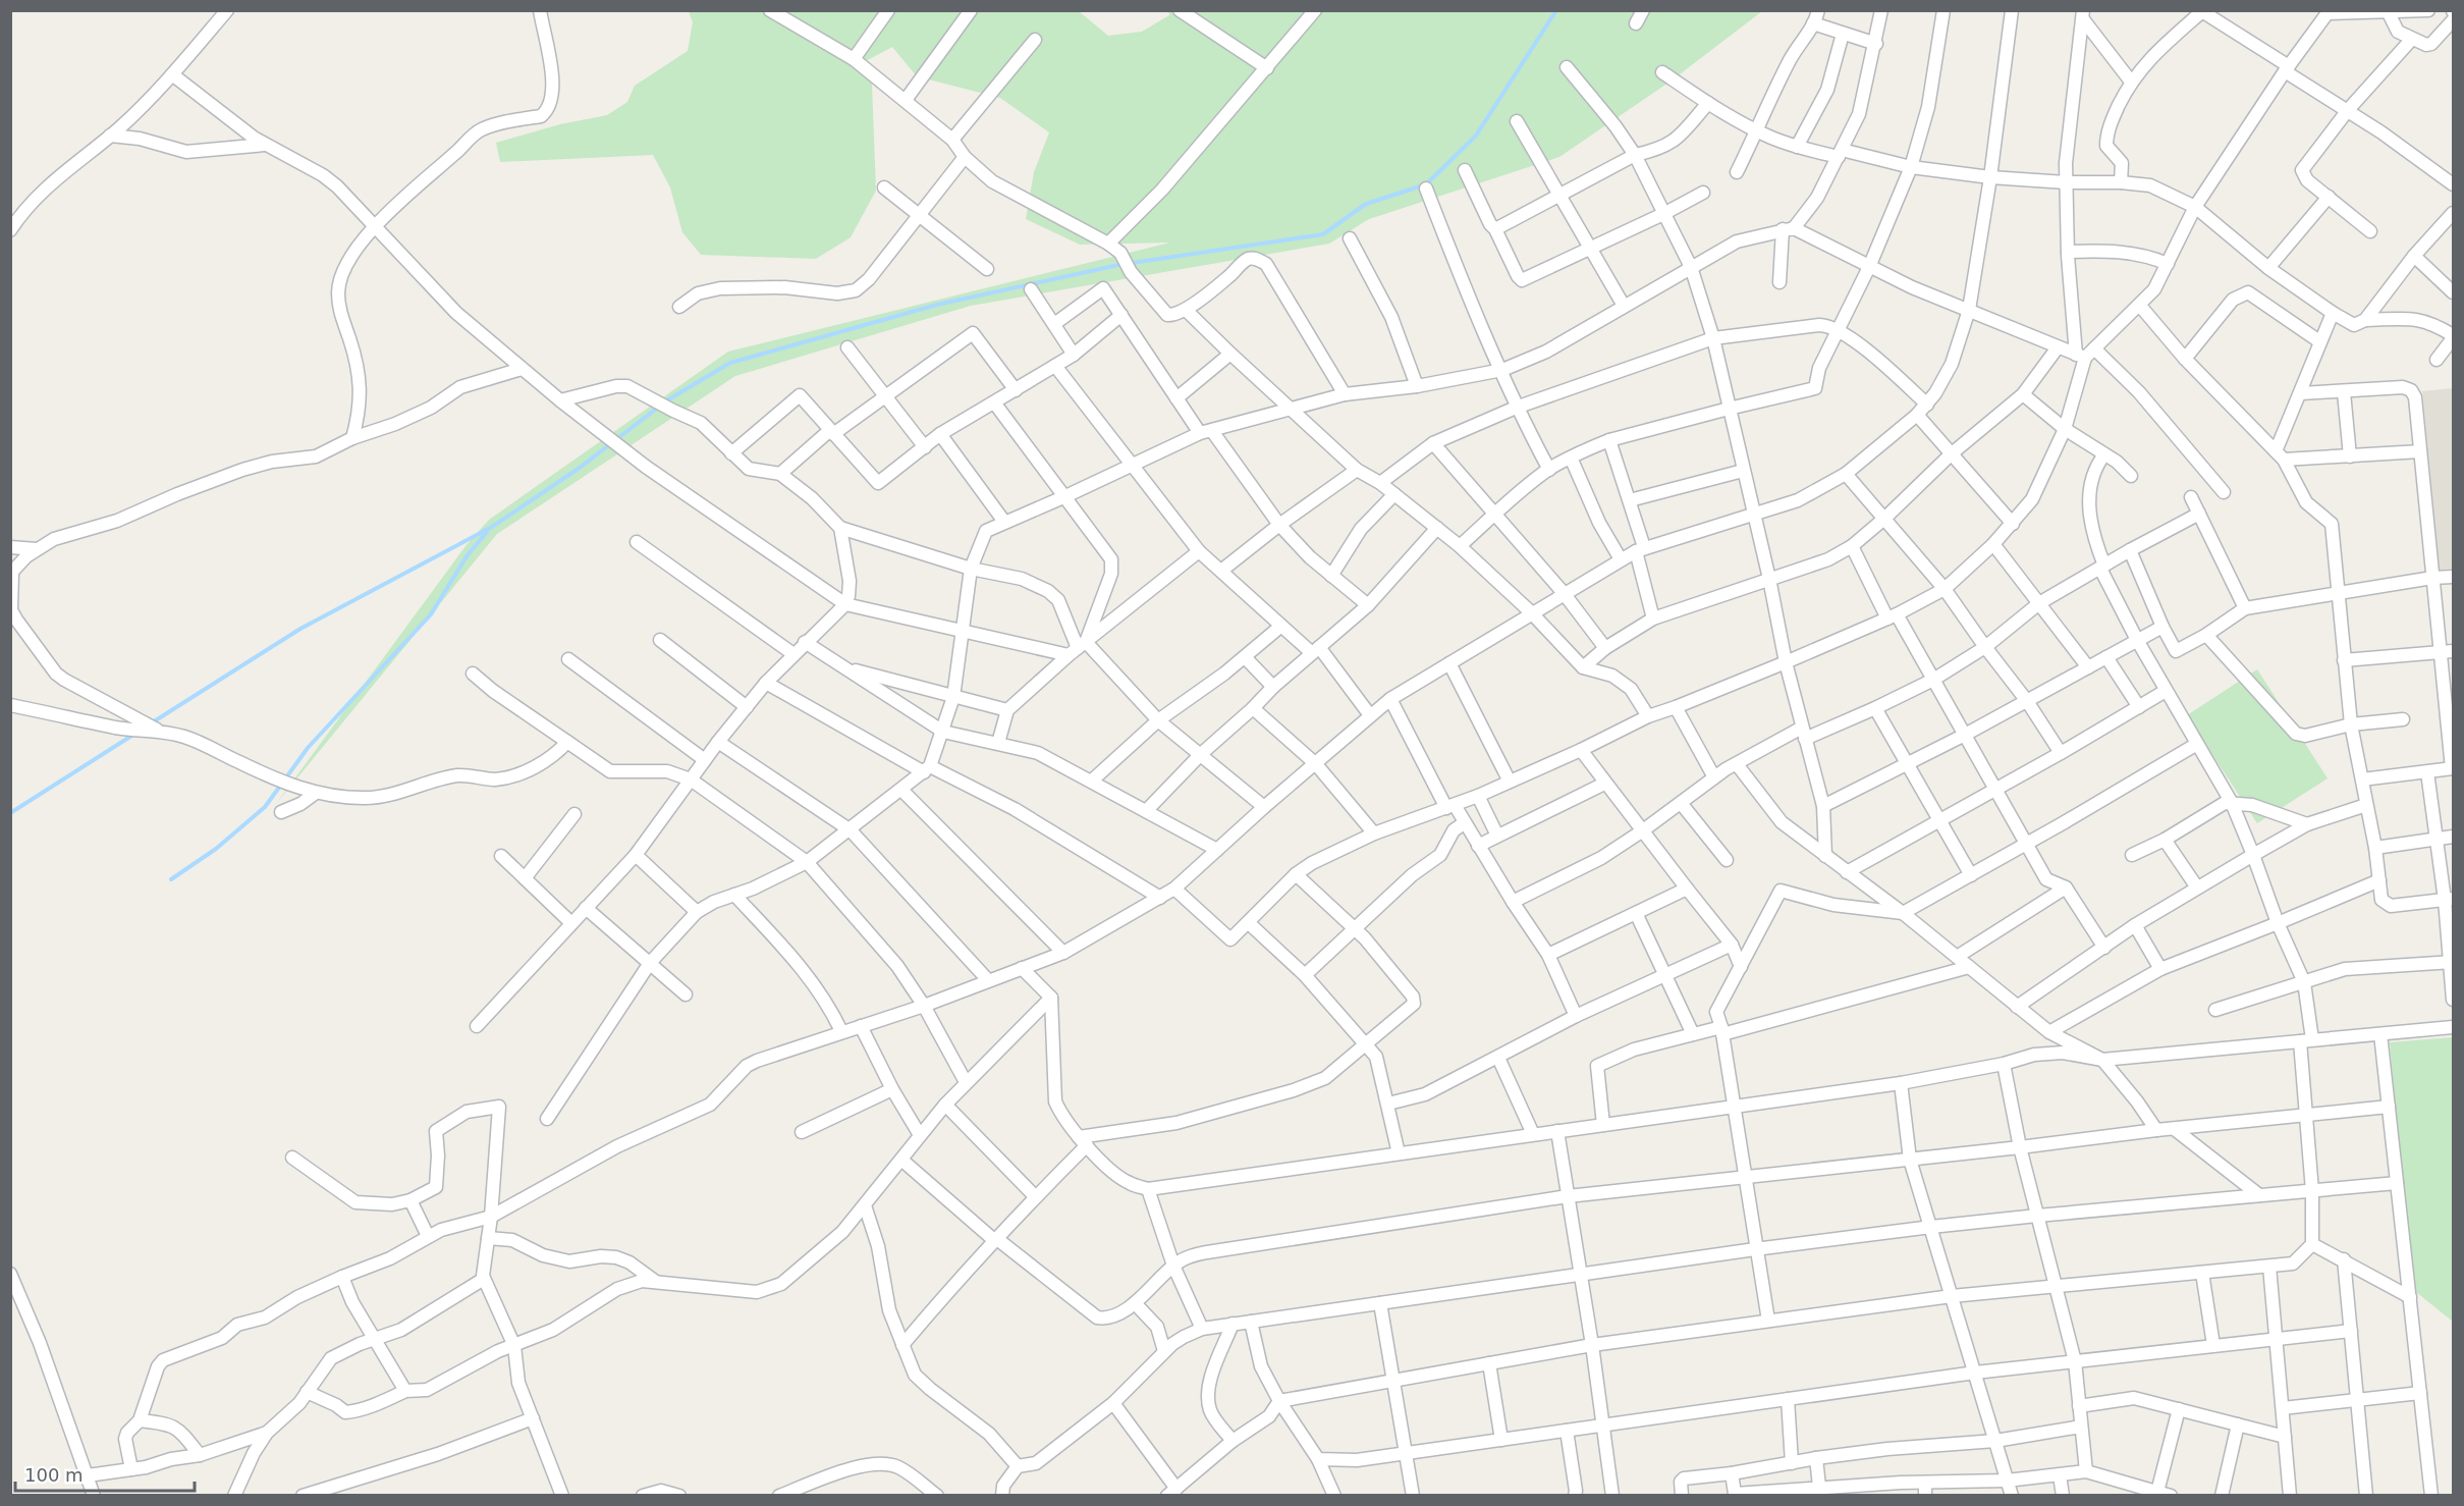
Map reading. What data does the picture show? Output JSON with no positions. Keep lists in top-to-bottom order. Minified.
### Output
{"scale_bar":"100 m"}
